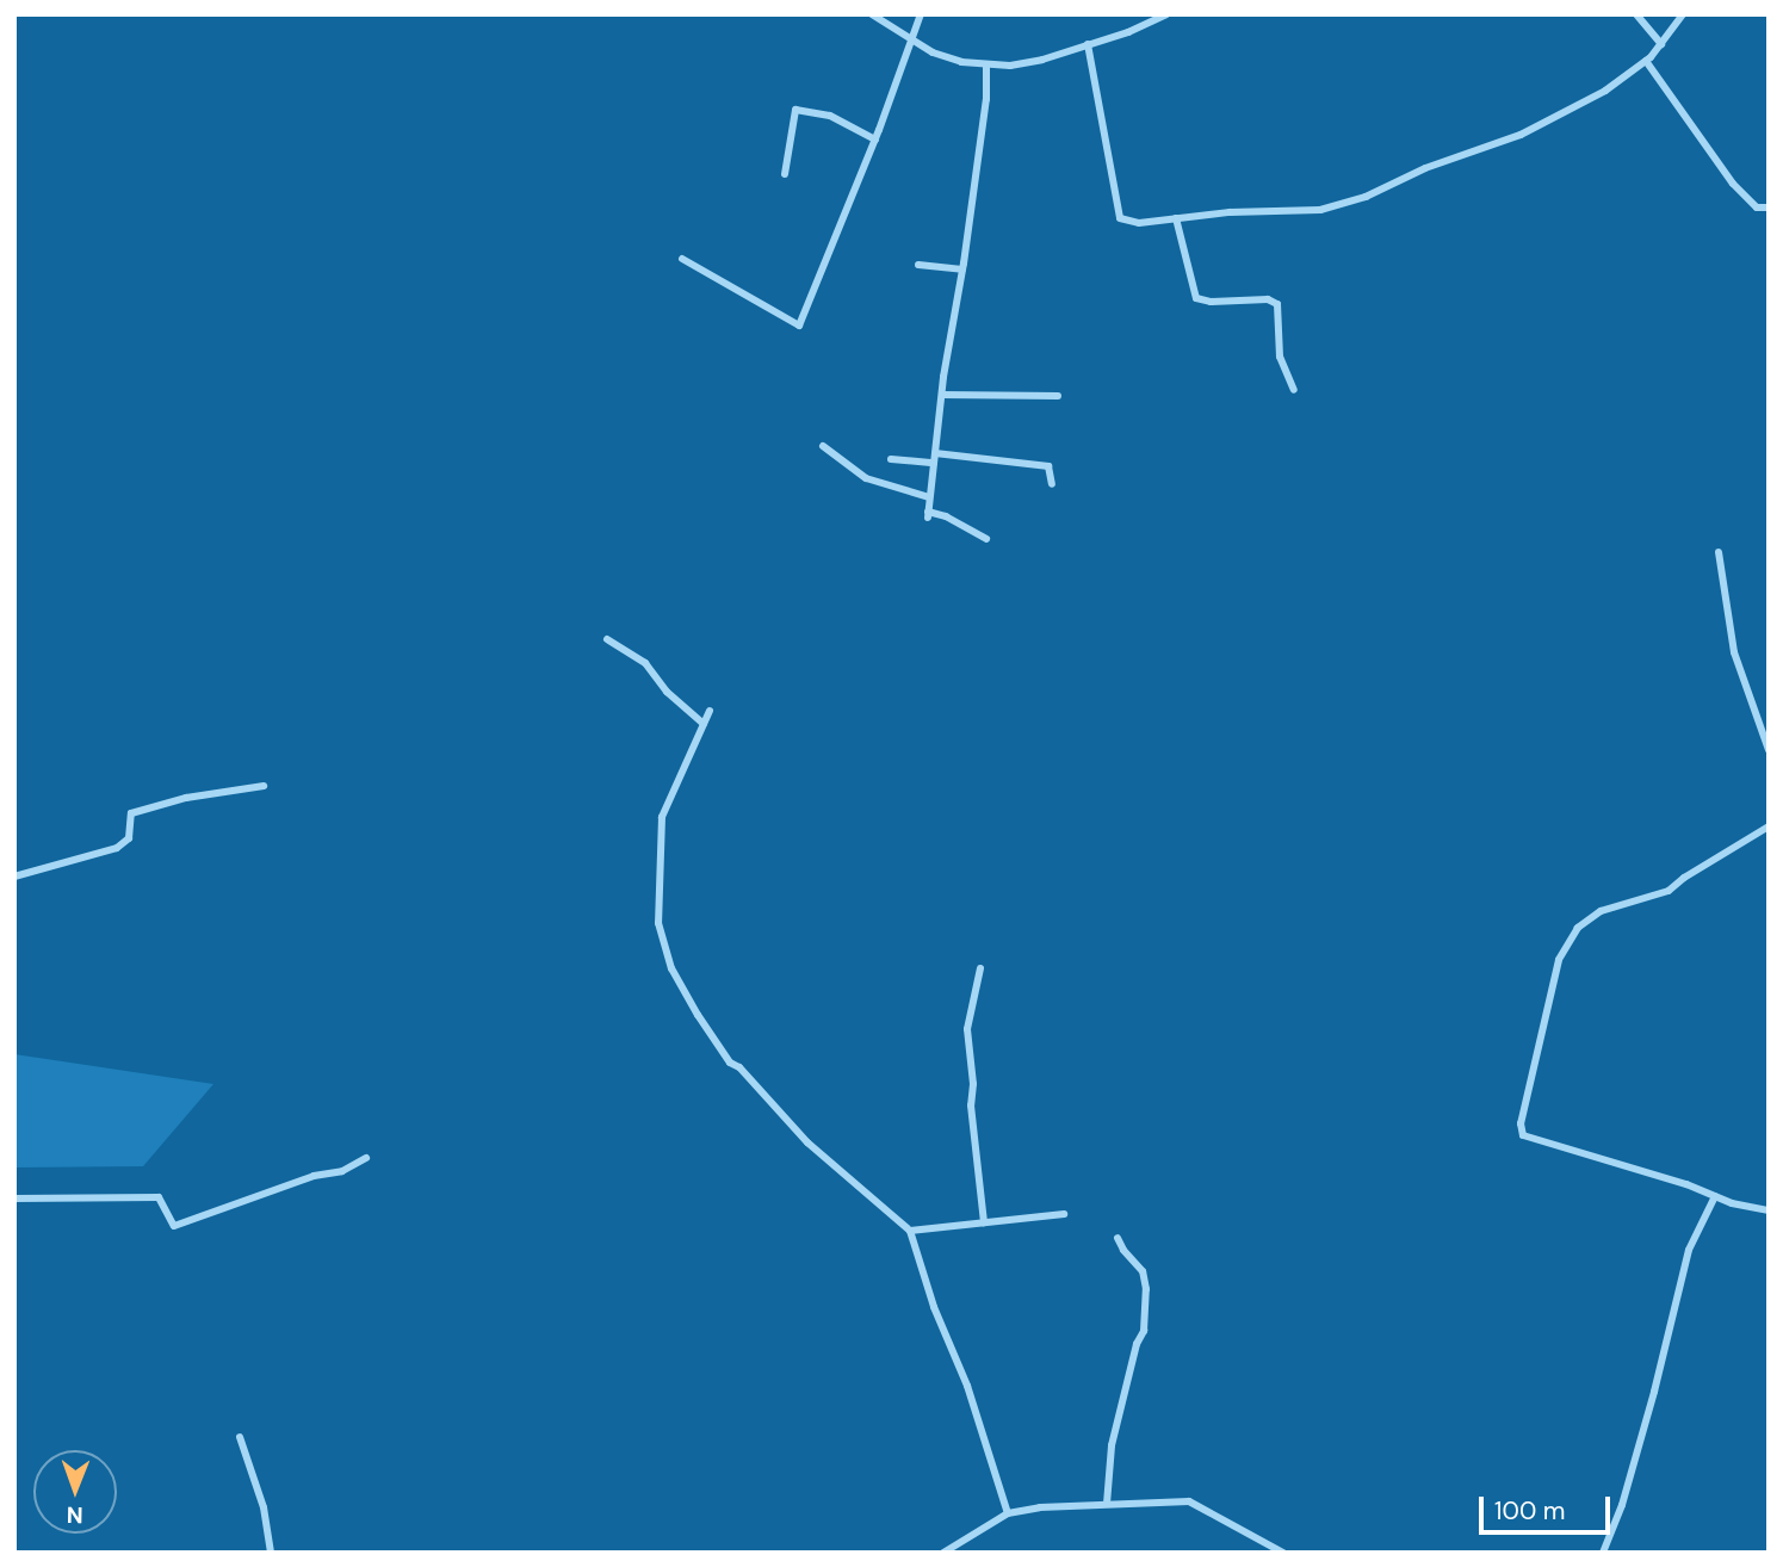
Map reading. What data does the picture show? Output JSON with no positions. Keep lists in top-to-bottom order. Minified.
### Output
{"scale_bar":"100 m","north":"bottom"}
